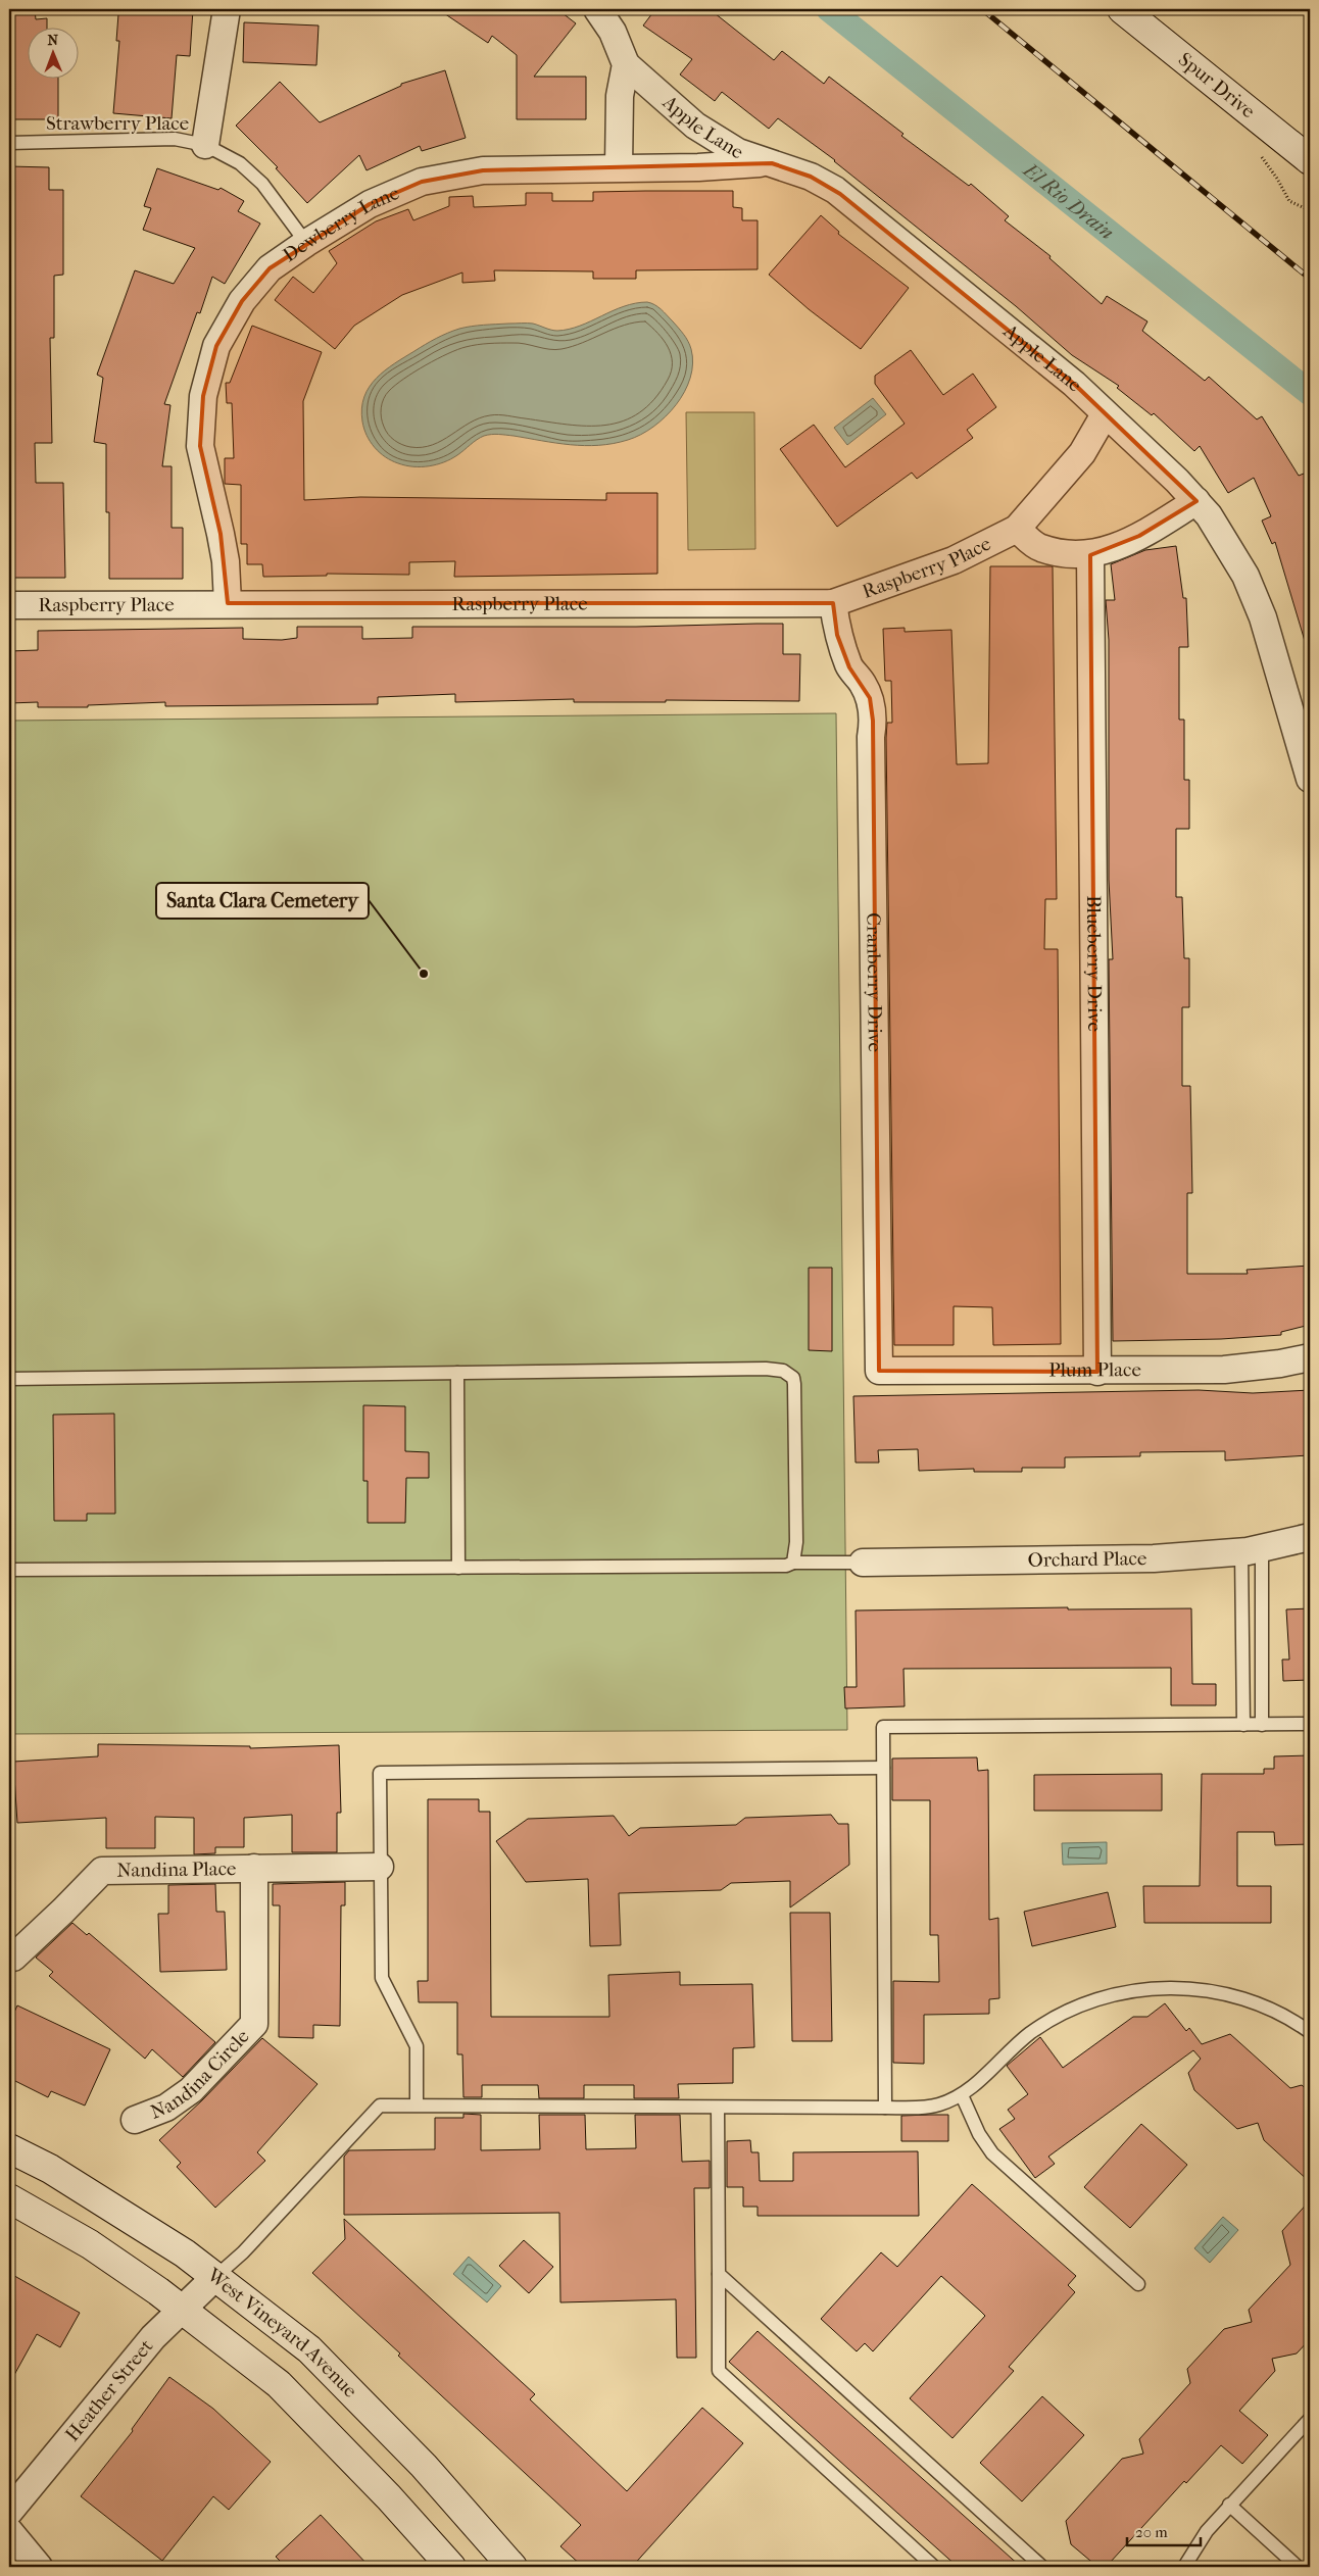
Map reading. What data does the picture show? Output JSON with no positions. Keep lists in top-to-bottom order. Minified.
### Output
{"streets":{"main road":["Spur Drive","West Vineyard Avenue"],"street":["Apple Lane","Dewberry Lane","Raspberry Place","Blueberry Drive","Cranberry Drive","Plum Place","Orchard Place","Nandina Place","Nandina Circle","Heather Street"],"lane":["Strawberry Place"]},"crossings":[["Strawberry Place","Dewberry Lane"],["Apple Lane","Dewberry Lane"],["Apple Lane","Raspberry Place"],["Dewberry Lane","Raspberry Place"],["Raspberry Place","Cranberry Drive"],["Blueberry Drive","Plum Place"],["Cranberry Drive","Plum Place"],["Nandina Place","Nandina Circle"],["West Vineyard Avenue","Heather Street"]],"water":["El Rio Drain"],"places":["Santa Clara Cemetery"],"scale_bar":"20 m","north":"top"}
